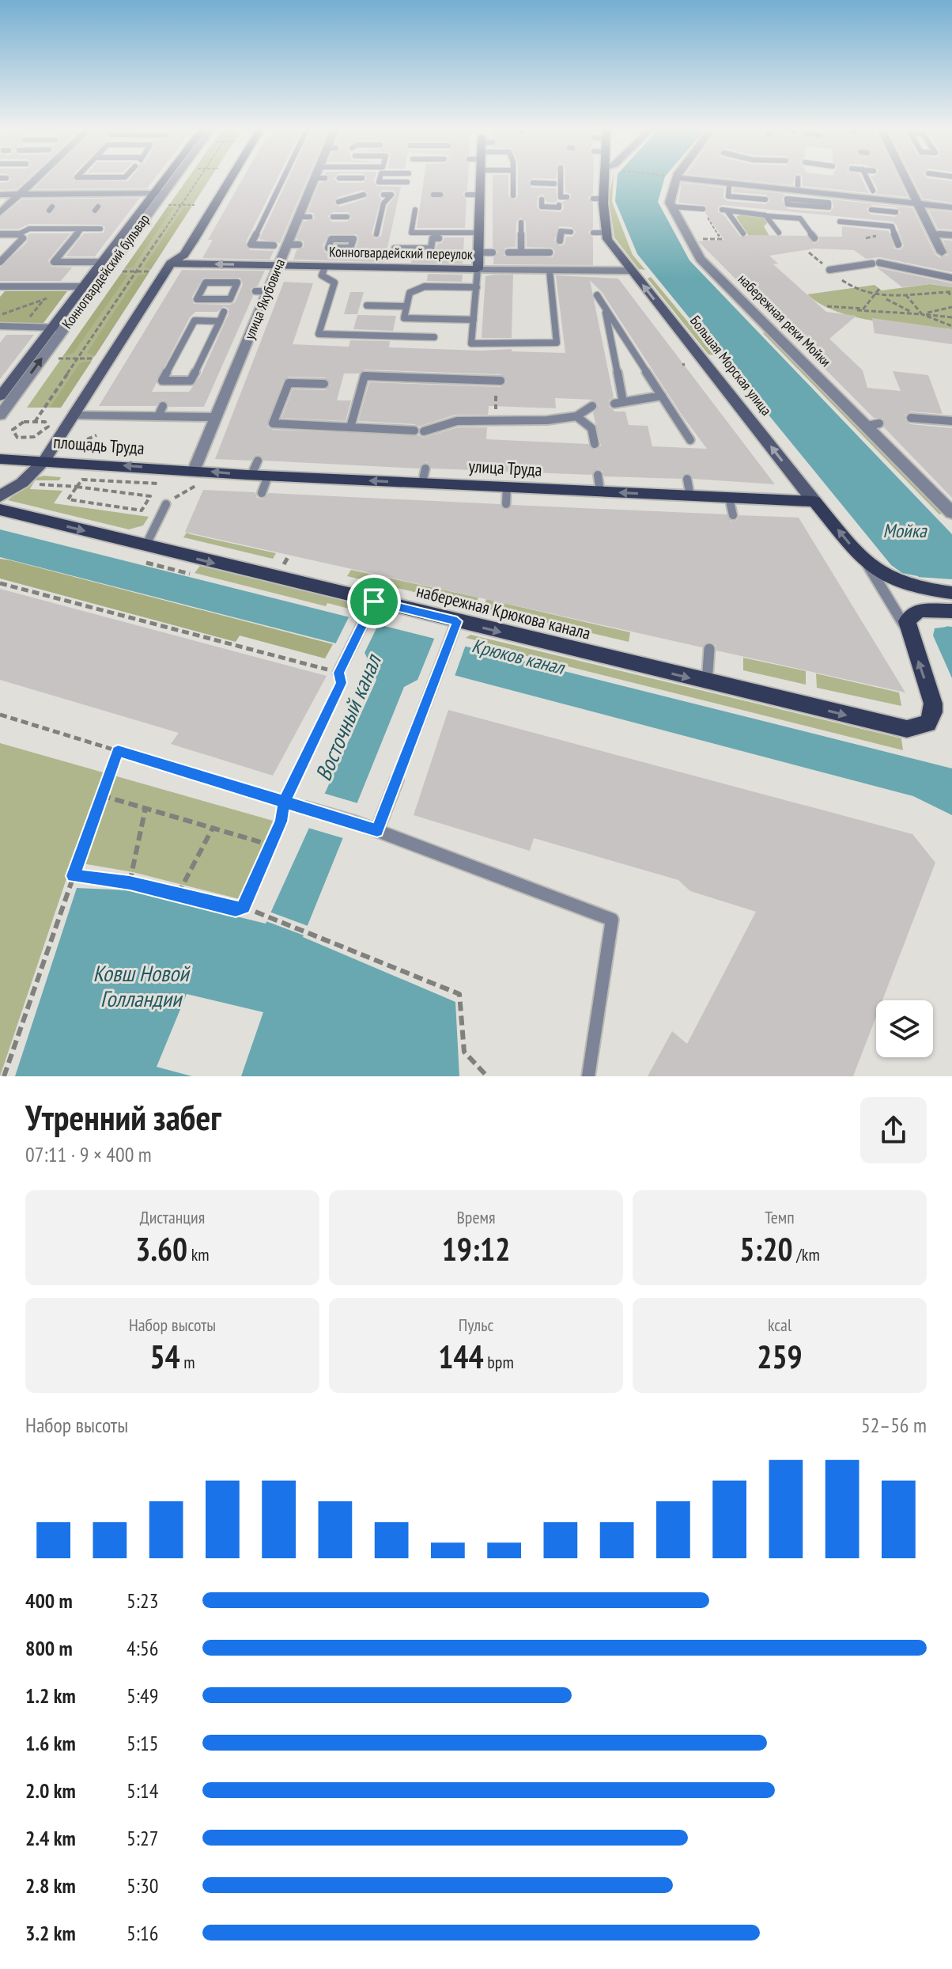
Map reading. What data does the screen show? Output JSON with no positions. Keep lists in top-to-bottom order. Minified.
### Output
{"streets":{"main road":["Большая Морская улица","площадь Труда","улица Труда","набережная Крюкова канала"],"street":["Конногвардейский переулок","Конногвардейский бульвар","улица Якубовича","набережная реки Мойки"]},"crossings":[["Конногвардейский переулок","улица Якубовича"],["Конногвардейский переулок","Большая Морская улица"],["улица Якубовича","площадь Труда"],["улица Якубовича","улица Труда"],["Большая Морская улица","улица Труда"],["площадь Труда","улица Труда"]],"one_way":["Большая Морская улица","улица Труда","набережная Крюкова канала"],"water":["Мойка","Крюков канал","Восточный канал","Ковш Новой Голландии"],"page":{"heading":["Утренний забег","07:11 · 9 × 400 m"],"stats":[["Дистанция","3.60 km"],["Время","19:12"],["Темп","5:20 /km"],["Набор высоты","54 m"],["Пульс","144 bpm"],["kcal","259"]],"chart":["Набор высоты","52–56 m"],"list":[{"name":"400 m","note":"5:23"},{"name":"800 m","note":"4:56"},{"name":"1.2 km","note":"5:49"},{"name":"1.6 km","note":"5:15"},{"name":"2.0 km","note":"5:14"},{"name":"2.4 km","note":"5:27"},{"name":"2.8 km","note":"5:30"},{"name":"3.2 km","note":"5:16"}]}}
